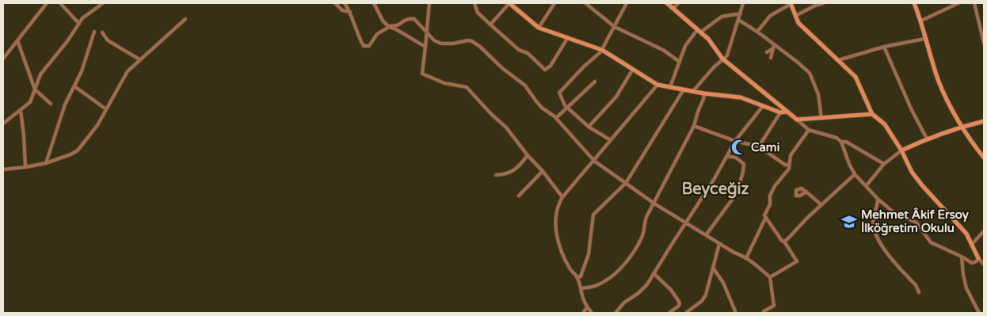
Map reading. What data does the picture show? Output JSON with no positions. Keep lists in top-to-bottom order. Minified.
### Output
{"districts":["Beyceğiz"],"places":{"mosque":["Cami"],"school or university":["Mehmet Âkif Ersoy İlköğretim Okulu"]}}
